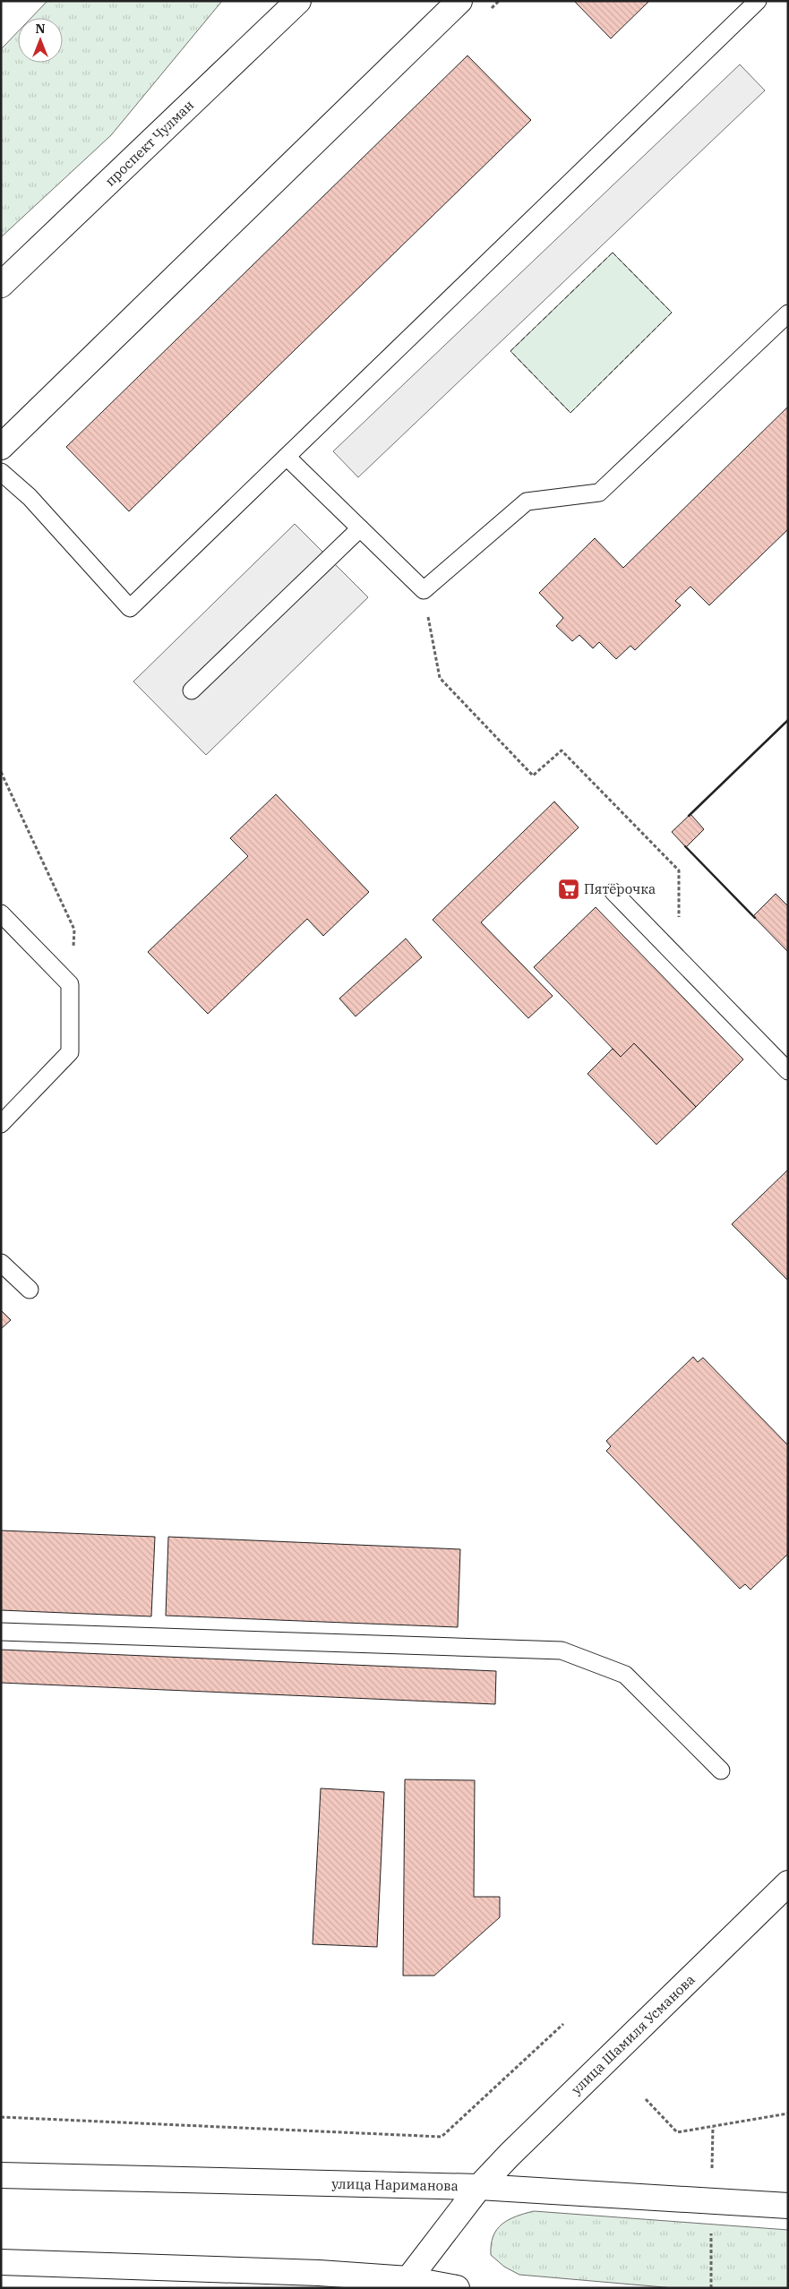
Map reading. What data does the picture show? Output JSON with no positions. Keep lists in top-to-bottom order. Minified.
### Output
{"streets":{"main road":["проспект Чулман","улица Шамиля Усманова","улица Нариманова"]},"crossings":[["улица Шамиля Усманова","улица Нариманова"]],"places":{"supermarket":["Пятёрочка"]},"north":"top"}
